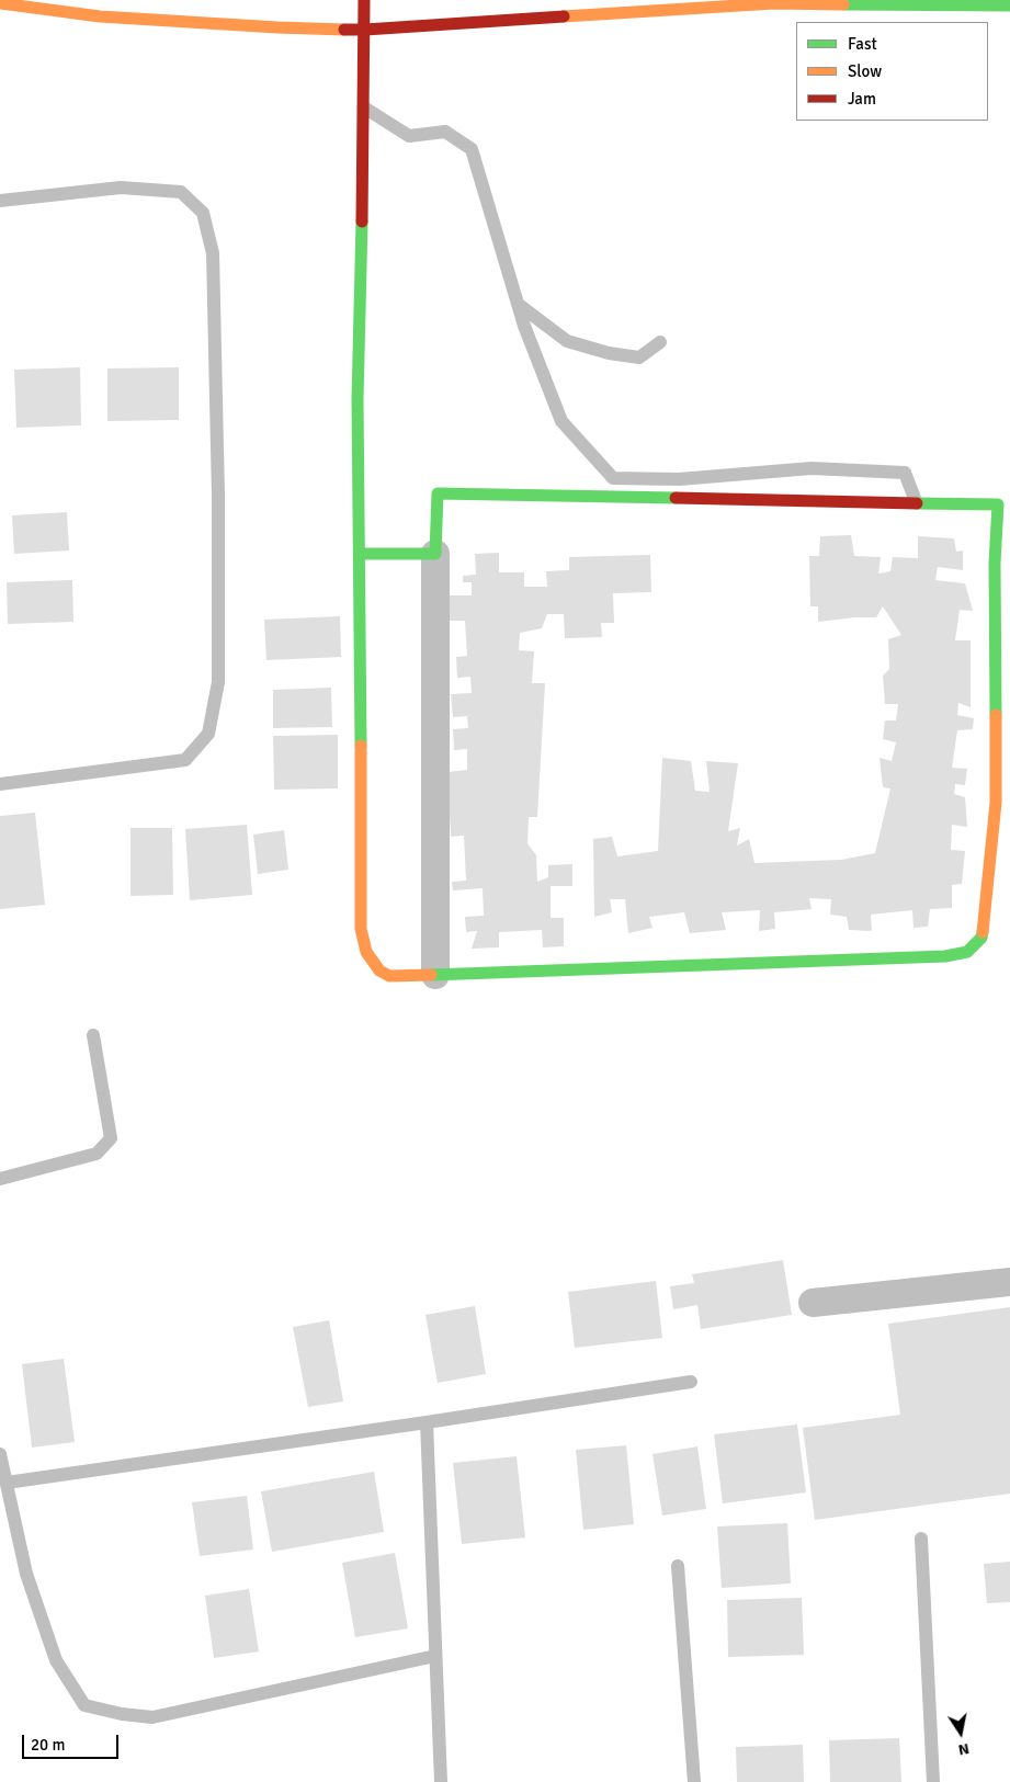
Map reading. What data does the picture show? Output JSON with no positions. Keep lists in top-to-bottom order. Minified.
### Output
{"legend":["Fast","Slow","Jam"],"scale_bar":"20 m","north":"bottom"}
